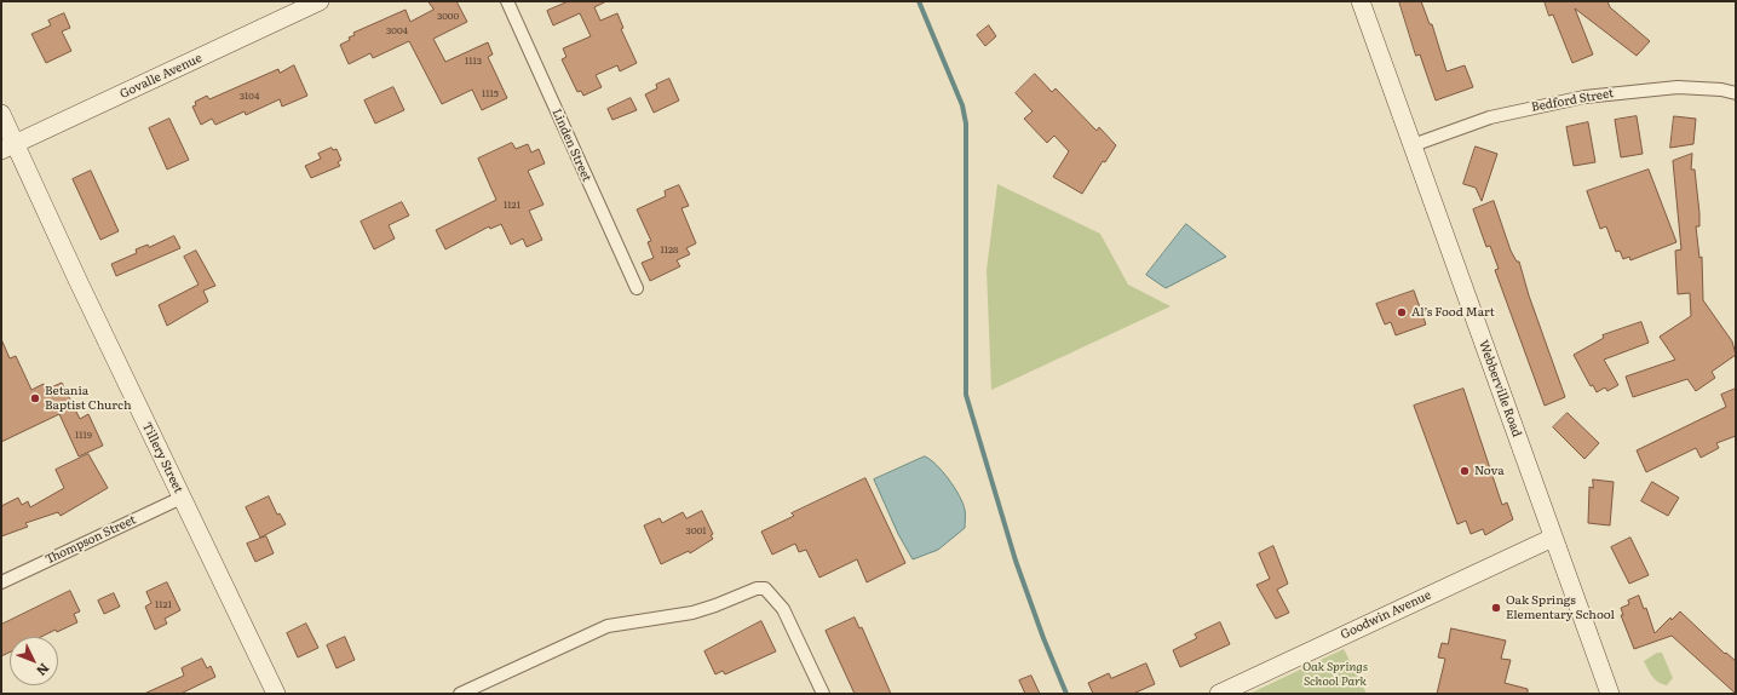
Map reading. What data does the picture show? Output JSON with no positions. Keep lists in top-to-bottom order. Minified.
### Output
{"streets":{"street":["Govalle Avenue","Bedford Street","Linden Street","Webberville Road","Tillery Street","Thompson Street","Goodwin Avenue"]},"crossings":[["Govalle Avenue","Tillery Street"],["Bedford Street","Webberville Road"],["Webberville Road","Goodwin Avenue"],["Tillery Street","Thompson Street"]],"parks":["Oak Springs School Park"],"places":["Al’s Food Mart","Betania Baptist Church","Nova","Oak Springs Elementary School"],"house_numbers":["3000","3004","1113","1115","3104","1121","1128","1119","3001","1121"],"north":"bottom right"}
